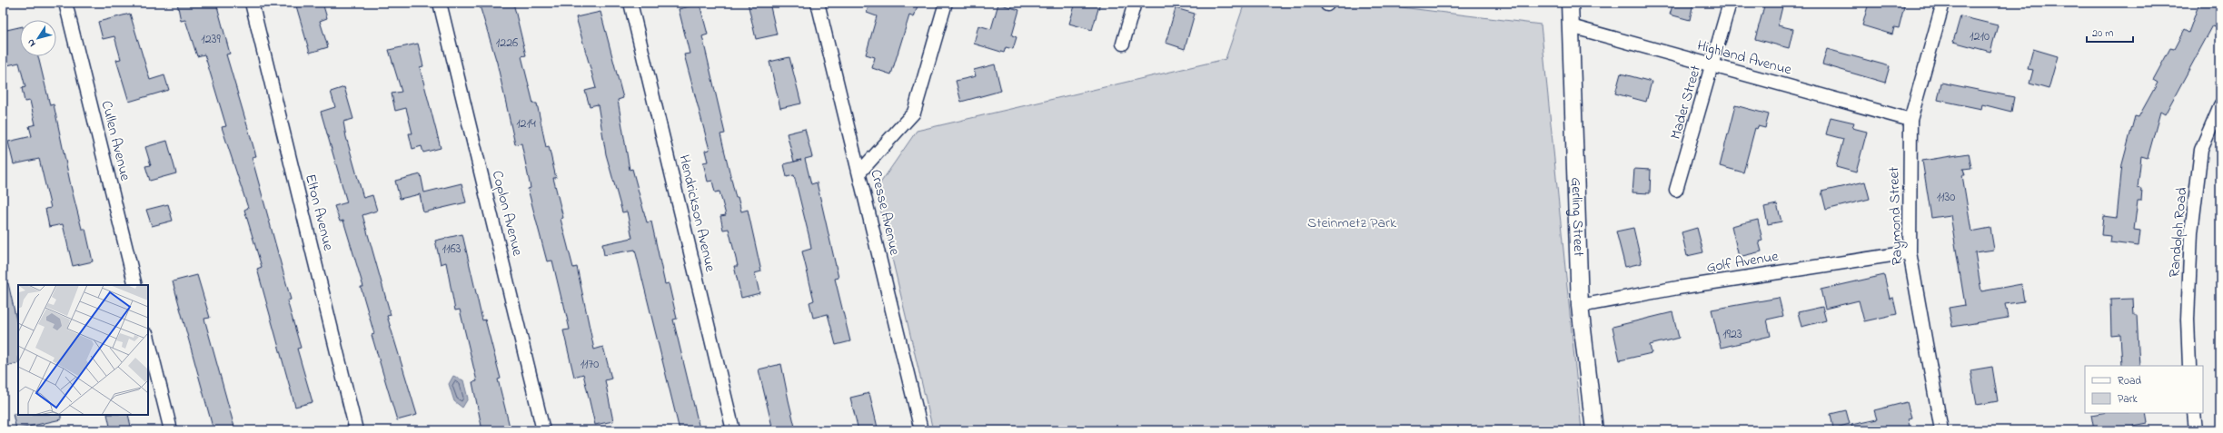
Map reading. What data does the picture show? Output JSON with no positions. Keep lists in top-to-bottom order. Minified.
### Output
{"streets":{"street":["Highland Avenue","Mader Street","Cullen Avenue","Elton Avenue","Cresse Avenue","Coplon Avenue","Hendrickson Avenue","Raymond Street","Gerling Street","Randolph Road","Golf Avenue"]},"crossings":[["Highland Avenue","Mader Street"],["Highland Avenue","Raymond Street"],["Highland Avenue","Gerling Street"],["Raymond Street","Golf Avenue"],["Gerling Street","Golf Avenue"]],"parks":["Steinmetz Park"],"house_numbers":["1210","1239","1226","1214","1130","1163","1923","1170"],"legend":["Road","Park"],"scale_bar":"20 m","north":"bottom left"}
